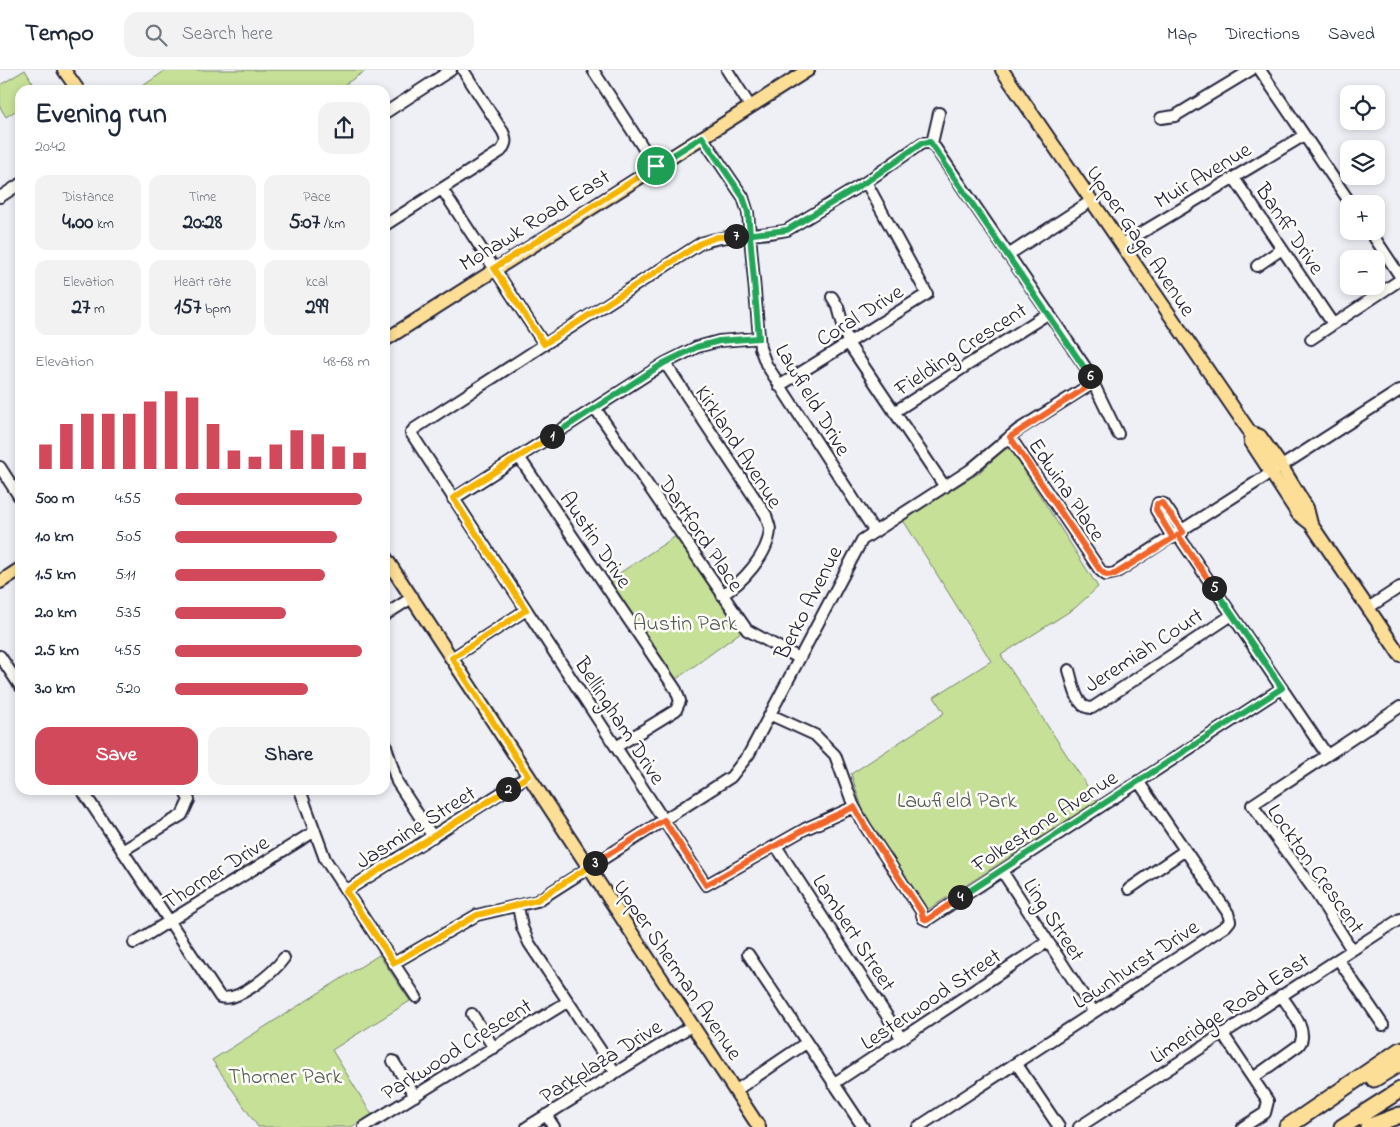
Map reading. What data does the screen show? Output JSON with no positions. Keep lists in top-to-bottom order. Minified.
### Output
{"streets":{"main road":["Mohawk Road East","Upper Gage Avenue","Upper Sherman Avenue"],"street":["Muir Avenue","Banff Drive","Coral Drive","Fielding Crescent","Lawfield Drive","Kirkland Avenue","Edwina Place","Dartford Place","Austin Drive","Berko Avenue","Jeremiah Court","Bellingham Drive","Folkestone Avenue","Jasmine Street","Lockton Crescent","Thorner Drive","Ling Street","Lambert Street","Lawnhurst Drive","Lesterwood Street","Limeridge Road East","Parkwood Crescent","Parkplaza Drive"]},"crossings":[["Muir Avenue","Banff Drive"],["Muir Avenue","Upper Gage Avenue"],["Mohawk Road East","Lawfield Drive"],["Upper Gage Avenue","Edwina Place"],["Coral Drive","Lawfield Drive"],["Lawfield Drive","Berko Avenue"],["Kirkland Avenue","Dartford Place"],["Edwina Place","Berko Avenue"],["Dartford Place","Berko Avenue"],["Austin Drive","Bellingham Drive"],["Berko Avenue","Bellingham Drive"],["Berko Avenue","Folkestone Avenue"],["Berko Avenue","Upper Sherman Avenue"],["Bellingham Drive","Folkestone Avenue"],["Bellingham Drive","Lambert Street"],["Folkestone Avenue","Ling Street"],["Folkestone Avenue","Lawnhurst Drive"],["Jasmine Street","Upper Sherman Avenue"],["Lockton Crescent","Limeridge Road East"],["Ling Street","Lawnhurst Drive"],["Ling Street","Lesterwood Street"],["Lambert Street","Lesterwood Street"],["Upper Sherman Avenue","Parkplaza Drive"]],"parks":["Austin Park","Lawfield Park","Thorner Park"],"page":{"header":"Tempo","search":"Search here","nav":["Map","Directions","Saved"],"map_buttons":["+","−"],"heading":["Evening run","20:42"],"stats":[["Distance","4.00 km"],["Time","20:28"],["Pace","5:07 /km"],["Elevation","27 m"],["Heart rate","157 bpm"],["kcal","299"]],"pins":["7","6","1","5","2","3","4"],"chart":["Elevation","48–68 m"],"list":[{"name":"500 m","note":"4:55"},{"name":"1.0 km","note":"5:05"},{"name":"1.5 km","note":"5:11"},{"name":"2.0 km","note":"5:35"},{"name":"2.5 km","note":"4:55"},{"name":"3.0 km","note":"5:20"}],"buttons":["Save","Share"]}}
